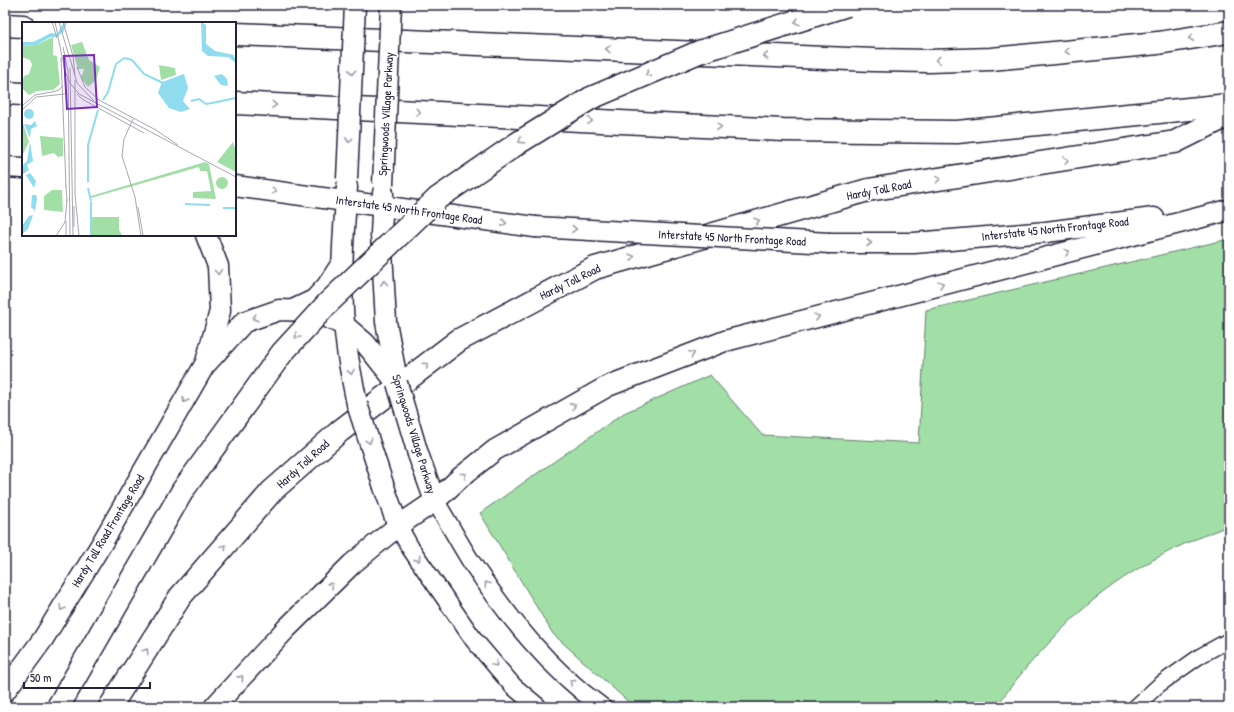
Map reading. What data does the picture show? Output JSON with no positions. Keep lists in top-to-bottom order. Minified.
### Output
{"streets":{"highway":["Hardy Toll Road"],"main road":["Springwoods Village Parkway","Interstate 45 North Frontage Road","Hardy Toll Road Frontage Road"]},"crossings":[["Springwoods Village Parkway","Interstate 45 North Frontage Road"]],"one_way":["Hardy Toll Road Frontage Road"],"scale_bar":"50 m"}
